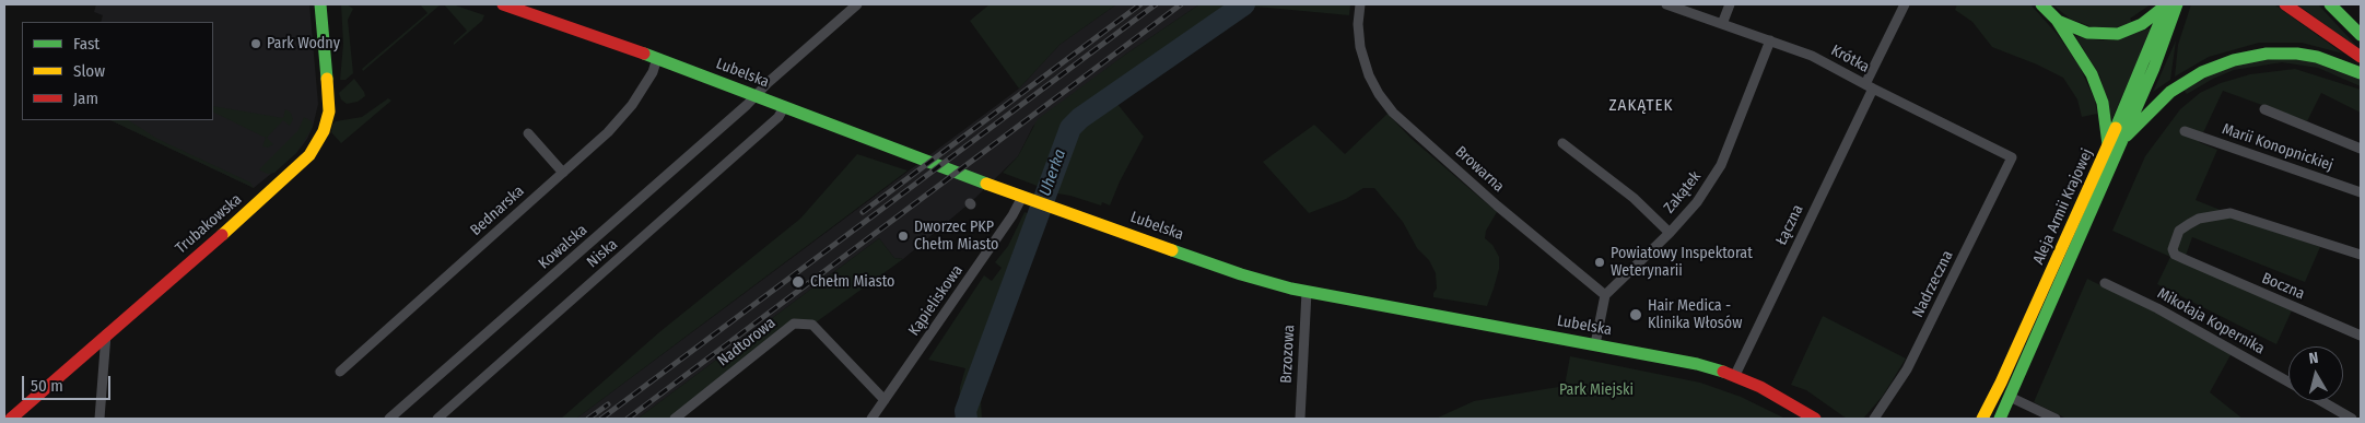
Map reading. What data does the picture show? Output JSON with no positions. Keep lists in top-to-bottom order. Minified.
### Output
{"streets":{"main road":["Lubelska","Aleja Armii Krajowej","Trubakowska"],"street":["Krótka","Marii Konopnickiej","Browarna","Zakątek","Bednarska","Łączna","Kowalska","Niska","Nadrzeczna","Boczna","Kąpieliskowa","Mikołaja Kopernika","Nadtorowa","Brzozowa"]},"crossings":[["Krótka","Zakątek"],["Krótka","Łączna"],["Krótka","Nadrzeczna"],["Lubelska","Bednarska"],["Lubelska","Łączna"],["Lubelska","Kowalska"],["Lubelska","Niska"],["Lubelska","Kąpieliskowa"],["Lubelska","Brzozowa"],["Browarna","Zakątek"],["Kąpieliskowa","Nadtorowa"]],"districts":["ZAKĄTEK"],"water":["Uherka"],"parks":["Park Miejski"],"places":["Park Wodny","Dworzec PKP Chełm Miasto","Powiatowy Inspektorat Weterynarii","Chełm Miasto","Hair Medica - Klinika Włosów"],"legend":["Fast","Slow","Jam"],"scale_bar":"50 m","north":"top"}
